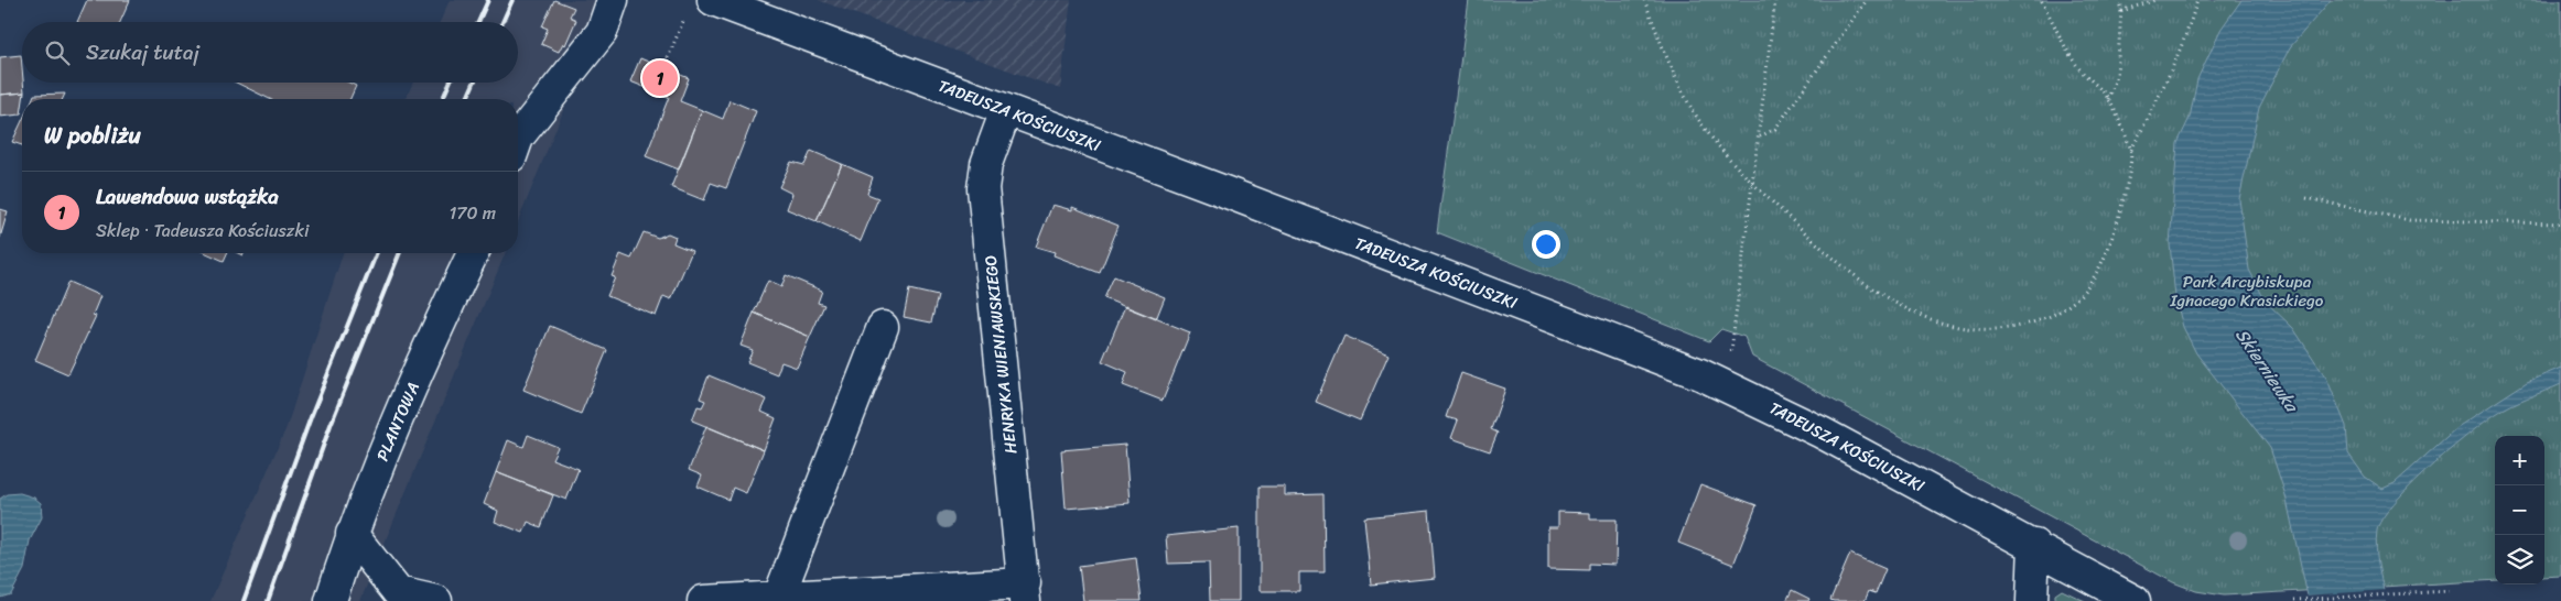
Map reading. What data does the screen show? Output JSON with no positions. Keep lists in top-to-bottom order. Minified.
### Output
{"streets":{"street":["TADEUSZA KOŚCIUSZKI","HENRYKA WIENIAWSKIEGO","PLANTOWA"]},"crossings":[["TADEUSZA KOŚCIUSZKI","HENRYKA WIENIAWSKIEGO"]],"water":["Skierniewka"],"parks":["Park Arcybiskupa Ignacego Krasickiego"],"page":{"search":"Szukaj tutaj","pins":"1","heading":"W pobliżu","list":[{"mark":"1","name":"Lawendowa wstążka","note":"Sklep · Tadeusza Kościuszki","value":"170 m"}],"map_buttons":["+","−"]}}
